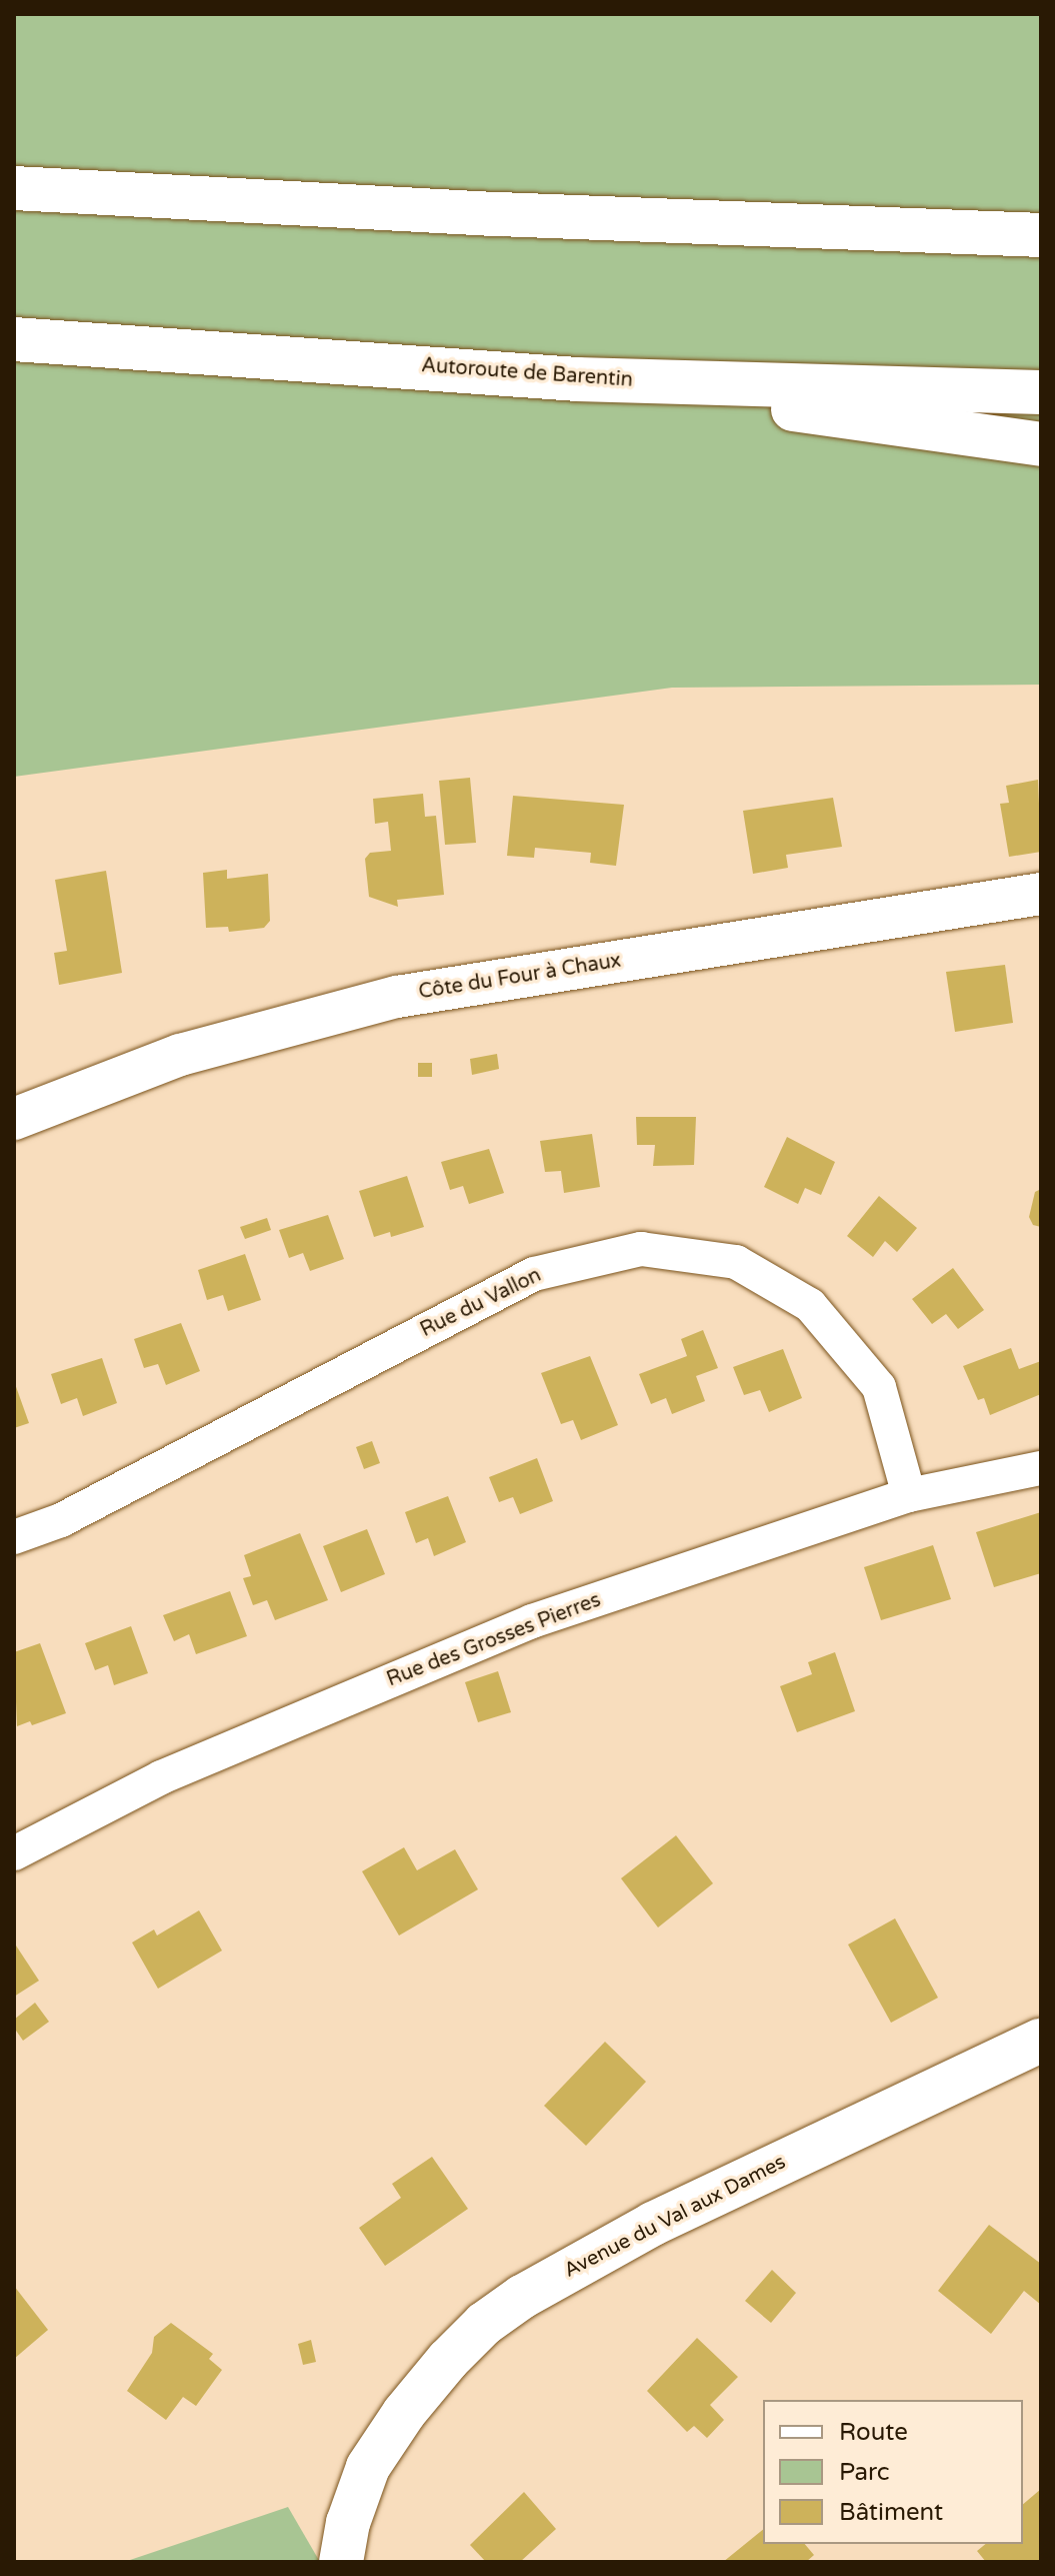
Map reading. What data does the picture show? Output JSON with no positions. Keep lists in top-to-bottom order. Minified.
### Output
{"streets":{"main road":["Autoroute de Barentin","Avenue du Val aux Dames"],"street":["Côte du Four à Chaux","Rue du Vallon","Rue des Grosses Pierres"]},"crossings":[["Rue du Vallon","Rue des Grosses Pierres"]],"legend":["Route","Parc","Bâtiment"]}
